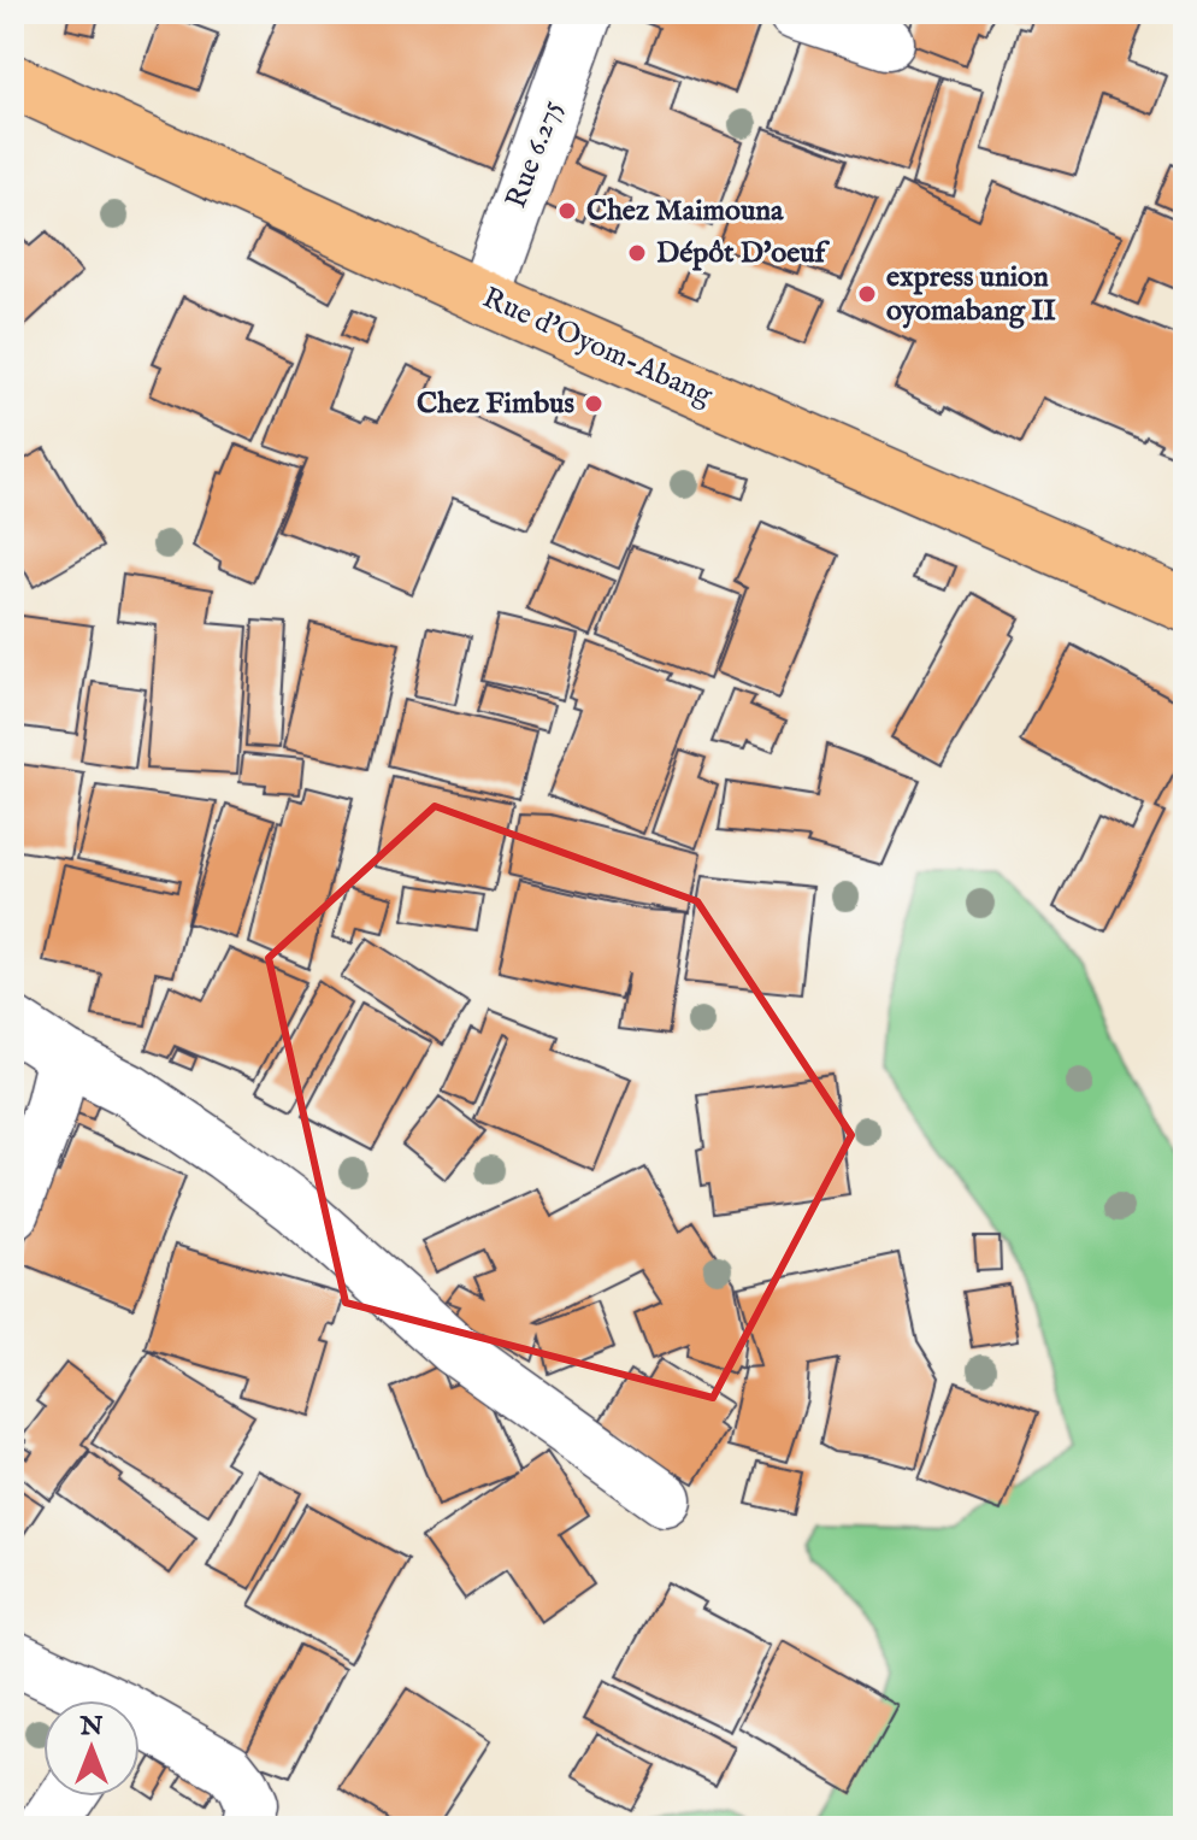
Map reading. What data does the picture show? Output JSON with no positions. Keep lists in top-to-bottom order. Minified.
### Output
{"streets":{"main road":["Rue d'Oyom-Abang"],"street":["Rue 6.275"]},"crossings":[["Rue 6.275","Rue d'Oyom-Abang"]],"places":["Chez Maimouna","Dépôt D'oeuf","express union oyomabang II","Chez Fimbus"],"north":"top"}
